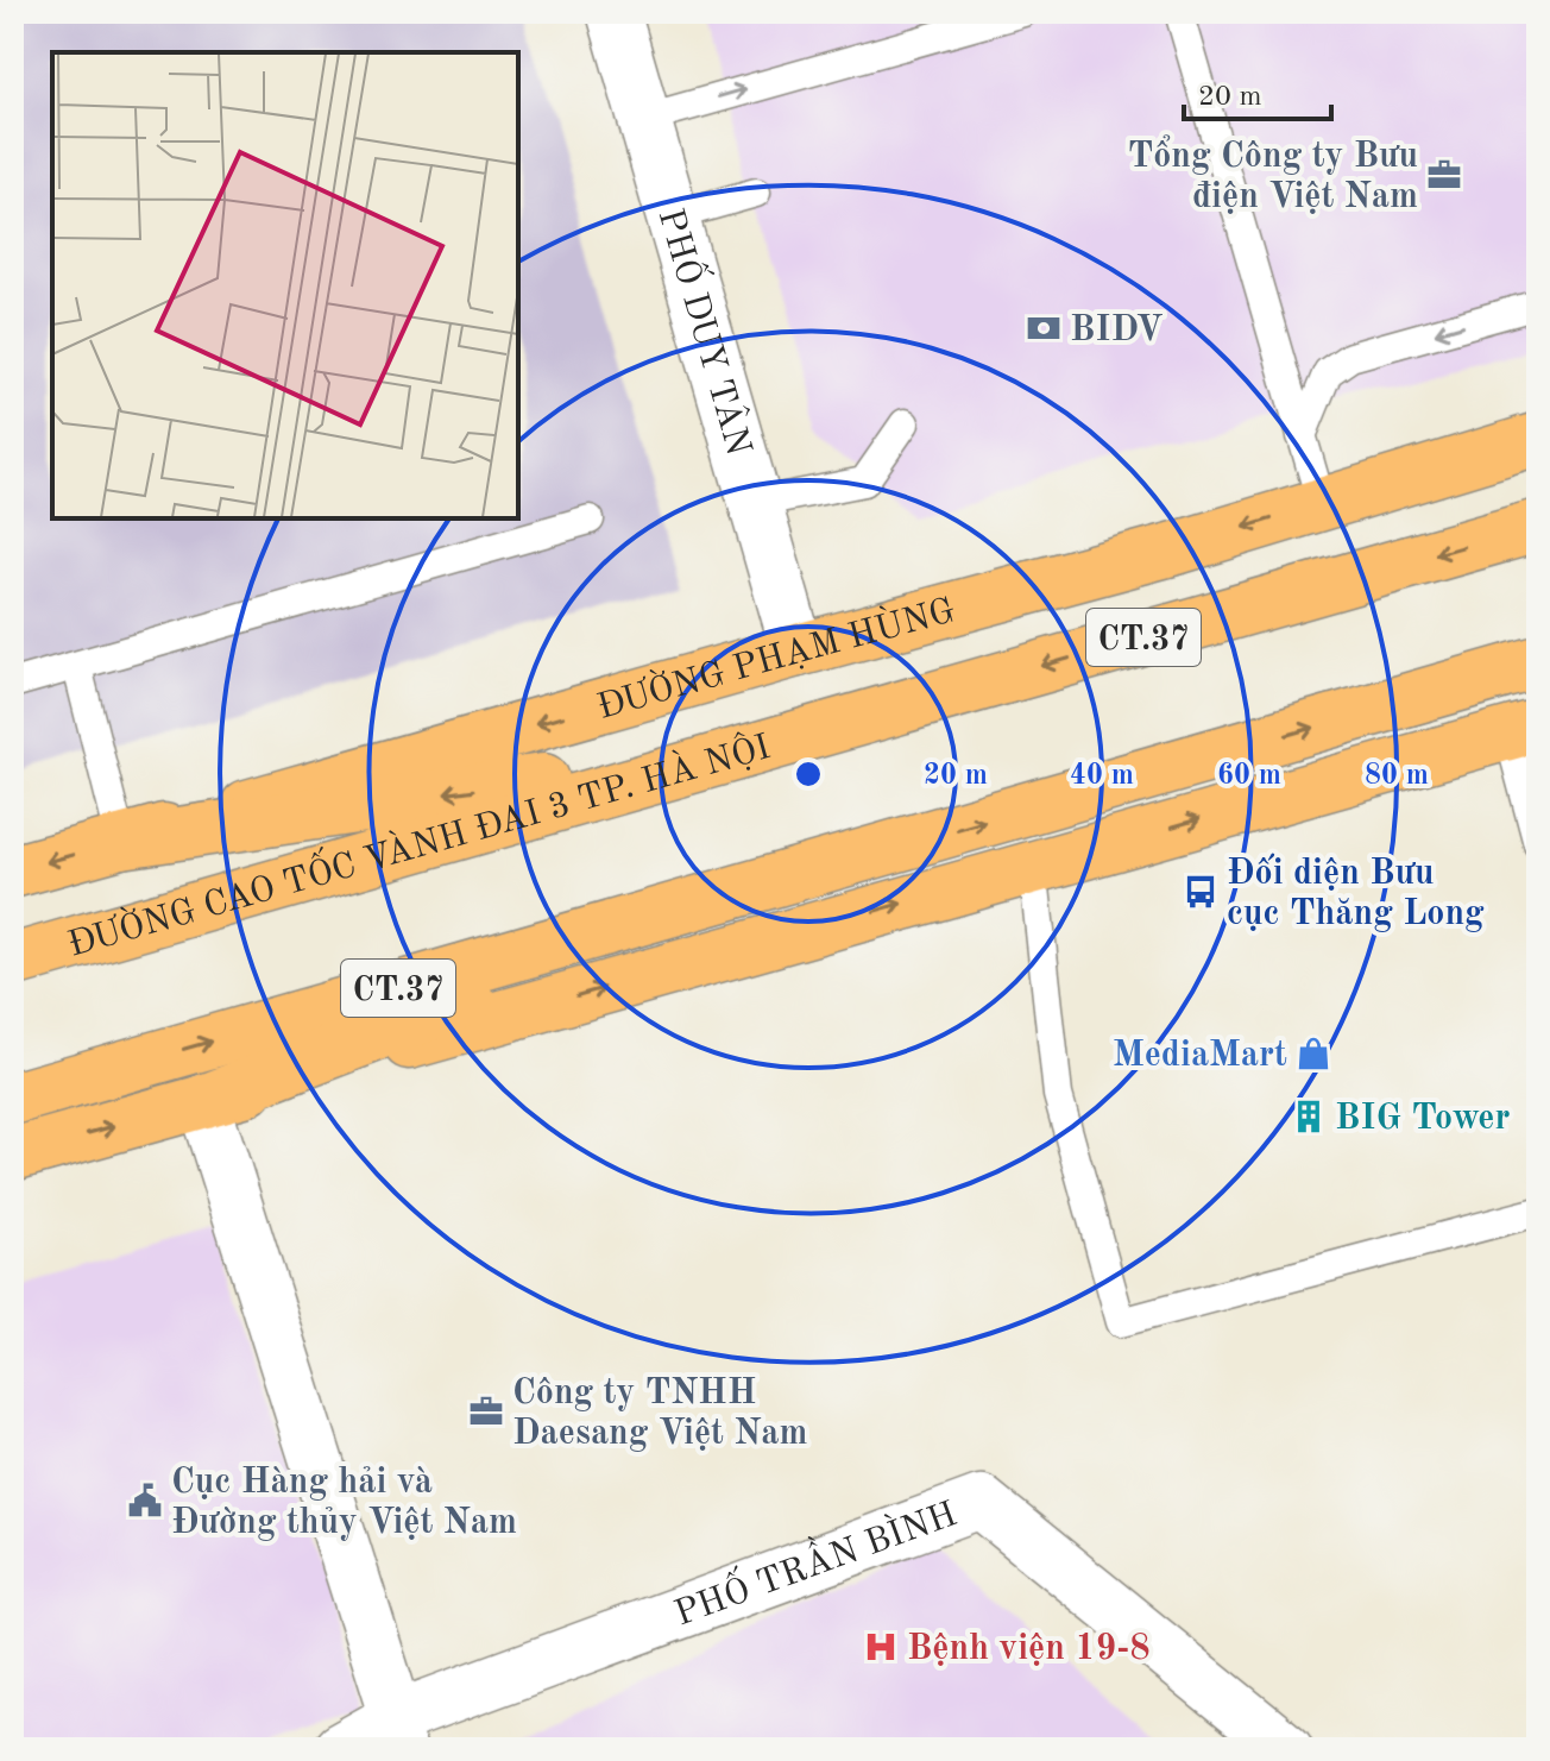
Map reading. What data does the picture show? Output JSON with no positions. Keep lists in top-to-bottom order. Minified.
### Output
{"streets":{"main road":["CT.37","ĐƯỜNG PHẠM HÙNG","ĐƯỜNG CAO TỐC VÀNH ĐAI 3 TP. HÀ NỘI"],"street":["PHỐ DUY TÂN","PHỐ TRẦN BÌNH"]},"crossings":[["PHỐ DUY TÂN","ĐƯỜNG PHẠM HÙNG"]],"places":{"office":["Tổng Công ty Bưu điện Việt Nam","Công ty TNHH Daesang Việt Nam"],"bank":["BIDV"],"bus stop":["Đối diện Bưu cục Thăng Long"],"shop":["MediaMart"],"building":["BIG Tower"],"public building":["Cục Hàng hải và Đường thủy Việt Nam"],"hospital":["Bệnh viện 19-8"]},"scale_bar":"20 m","rings":["20 m","40 m","60 m","80 m"]}
